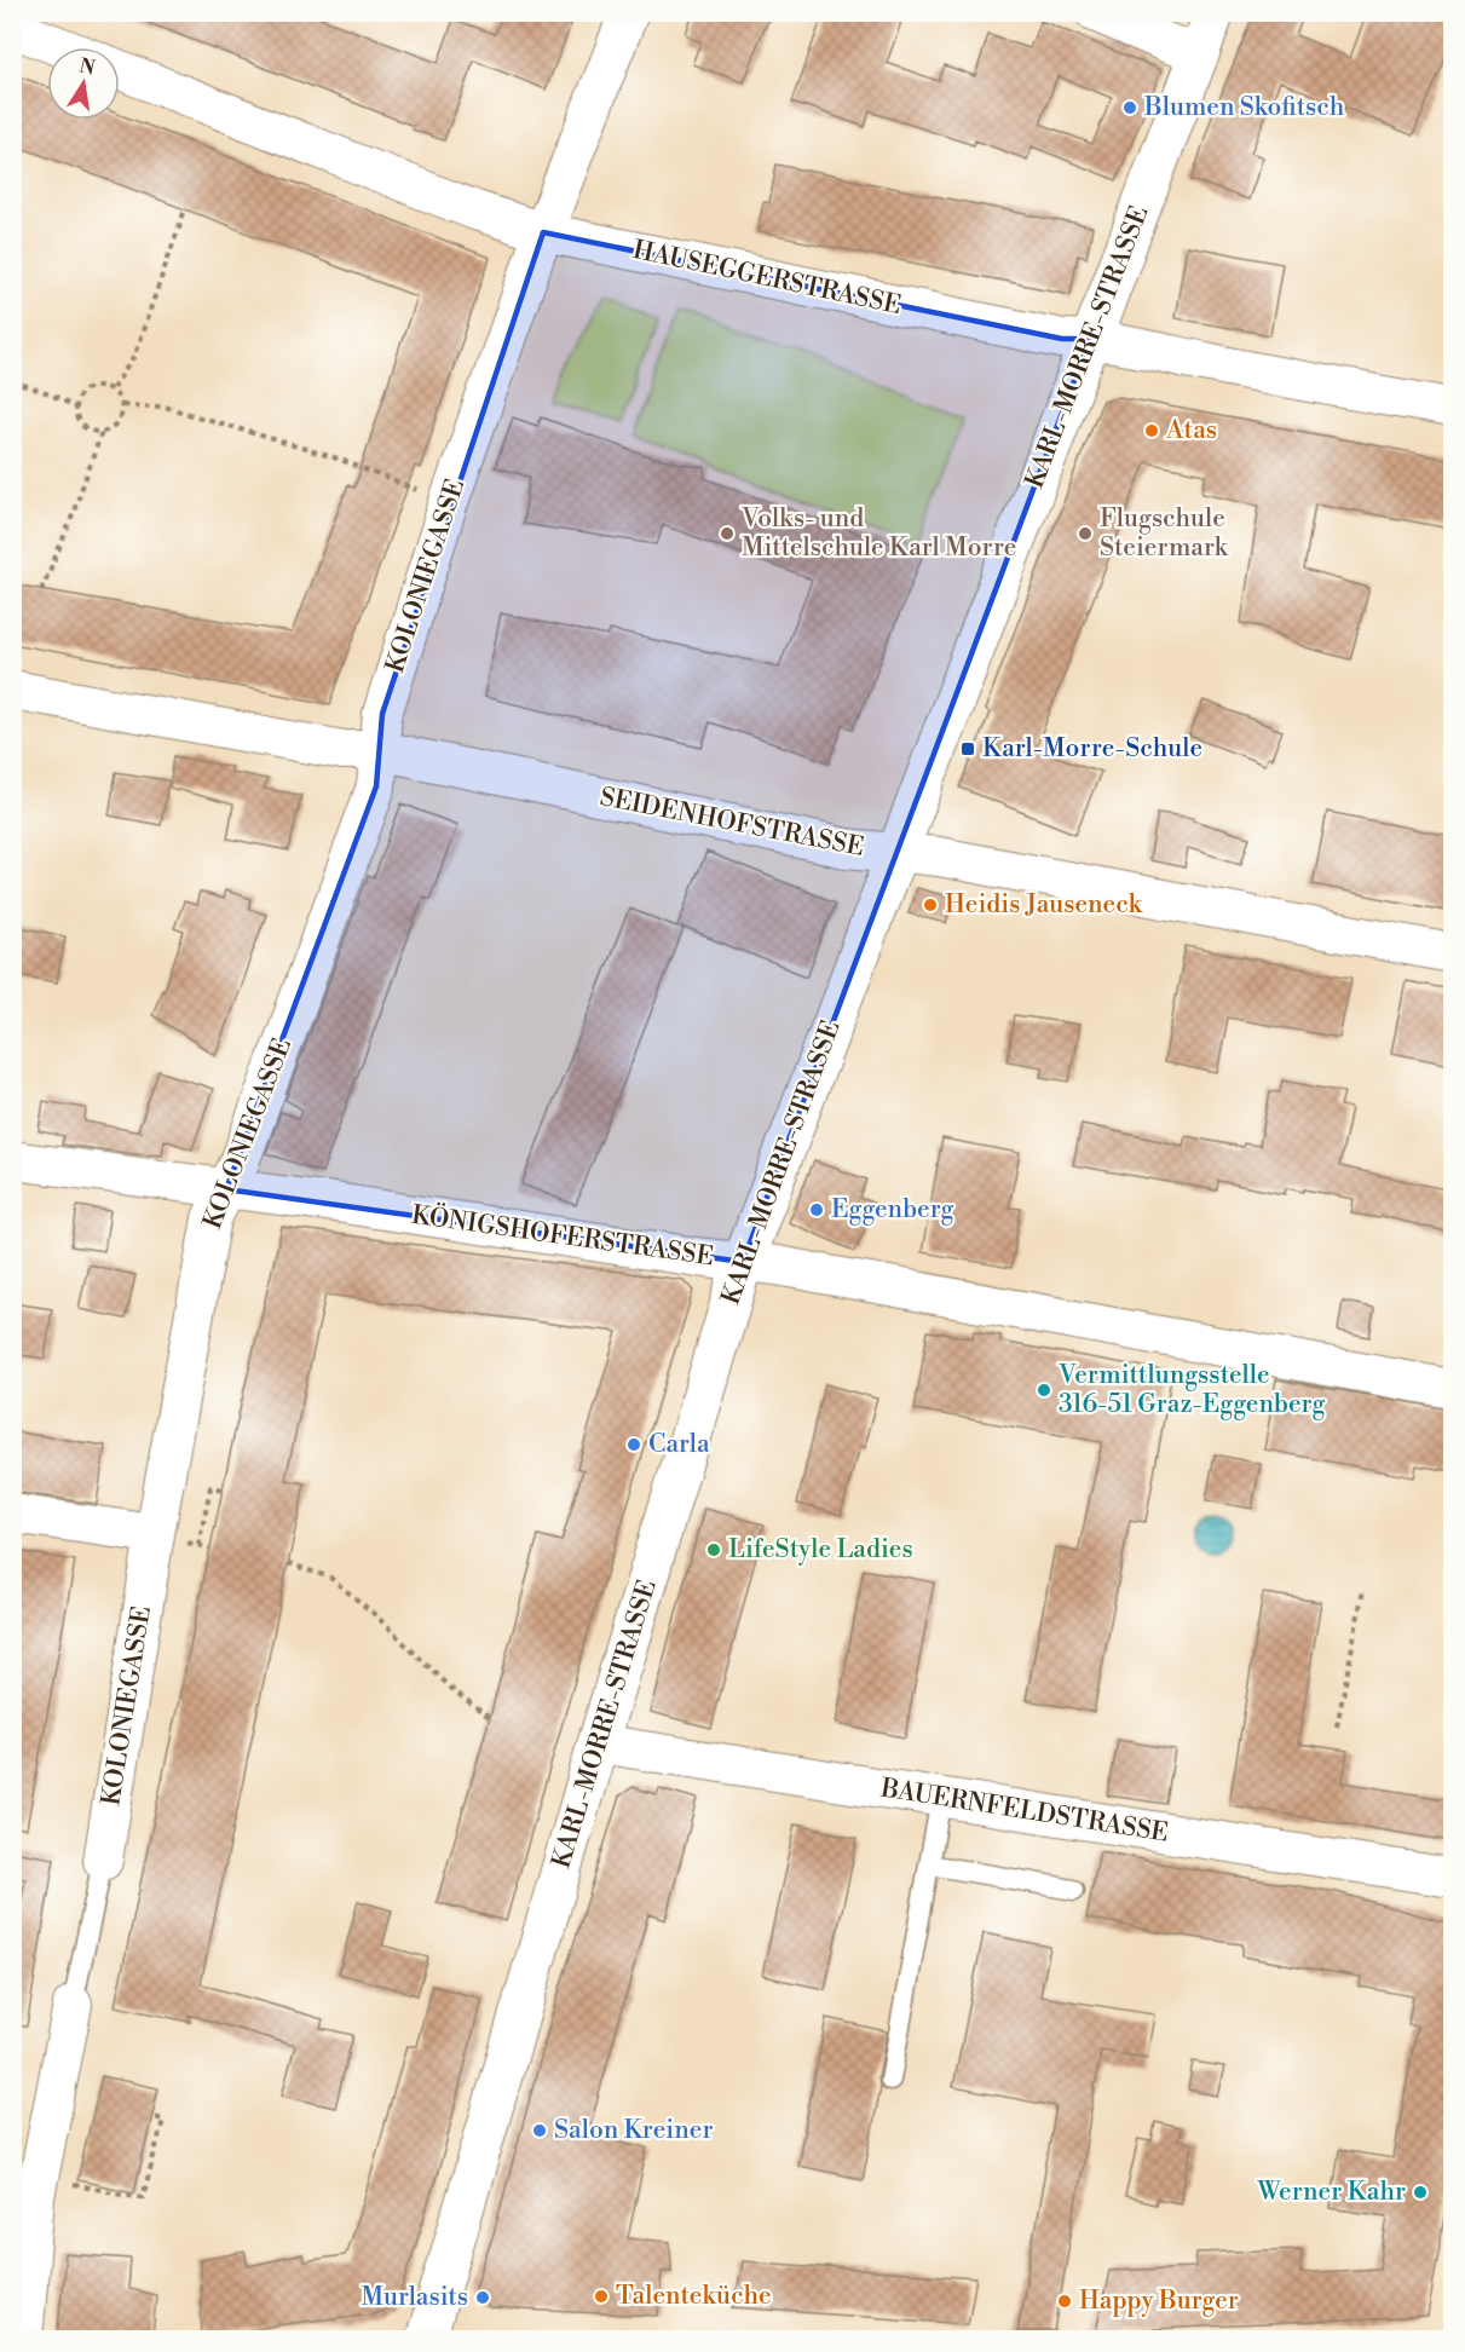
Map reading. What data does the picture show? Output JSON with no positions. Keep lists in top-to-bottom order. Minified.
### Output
{"streets":{"main road":["KARL-MORRE-STRASSE"],"street":["HAUSEGGERSTRASSE","KOLONIEGASSE","SEIDENHOFSTRASSE","KÖNIGSHOFERSTRASSE","BAUERNFELDSTRASSE"]},"crossings":[["HAUSEGGERSTRASSE","KARL-MORRE-STRASSE"],["HAUSEGGERSTRASSE","KOLONIEGASSE"],["KARL-MORRE-STRASSE","SEIDENHOFSTRASSE"],["KARL-MORRE-STRASSE","KÖNIGSHOFERSTRASSE"],["KARL-MORRE-STRASSE","BAUERNFELDSTRASSE"],["KOLONIEGASSE","SEIDENHOFSTRASSE"],["KOLONIEGASSE","KÖNIGSHOFERSTRASSE"]],"places":{"other":["Blumen Skofitsch","Atas","Volks- und Mittelschule Karl Morre","Flugschule Steiermark","Heidis Jauseneck","Eggenberg","Vermittlungsstelle 316-51 Graz-Eggenberg","Carla","LifeStyle Ladies","Salon Kreiner","Werner Kahr","Talenteküche","Murlasits","Happy Burger"],"transit":["Karl-Morre-Schule"]},"north":"top"}
